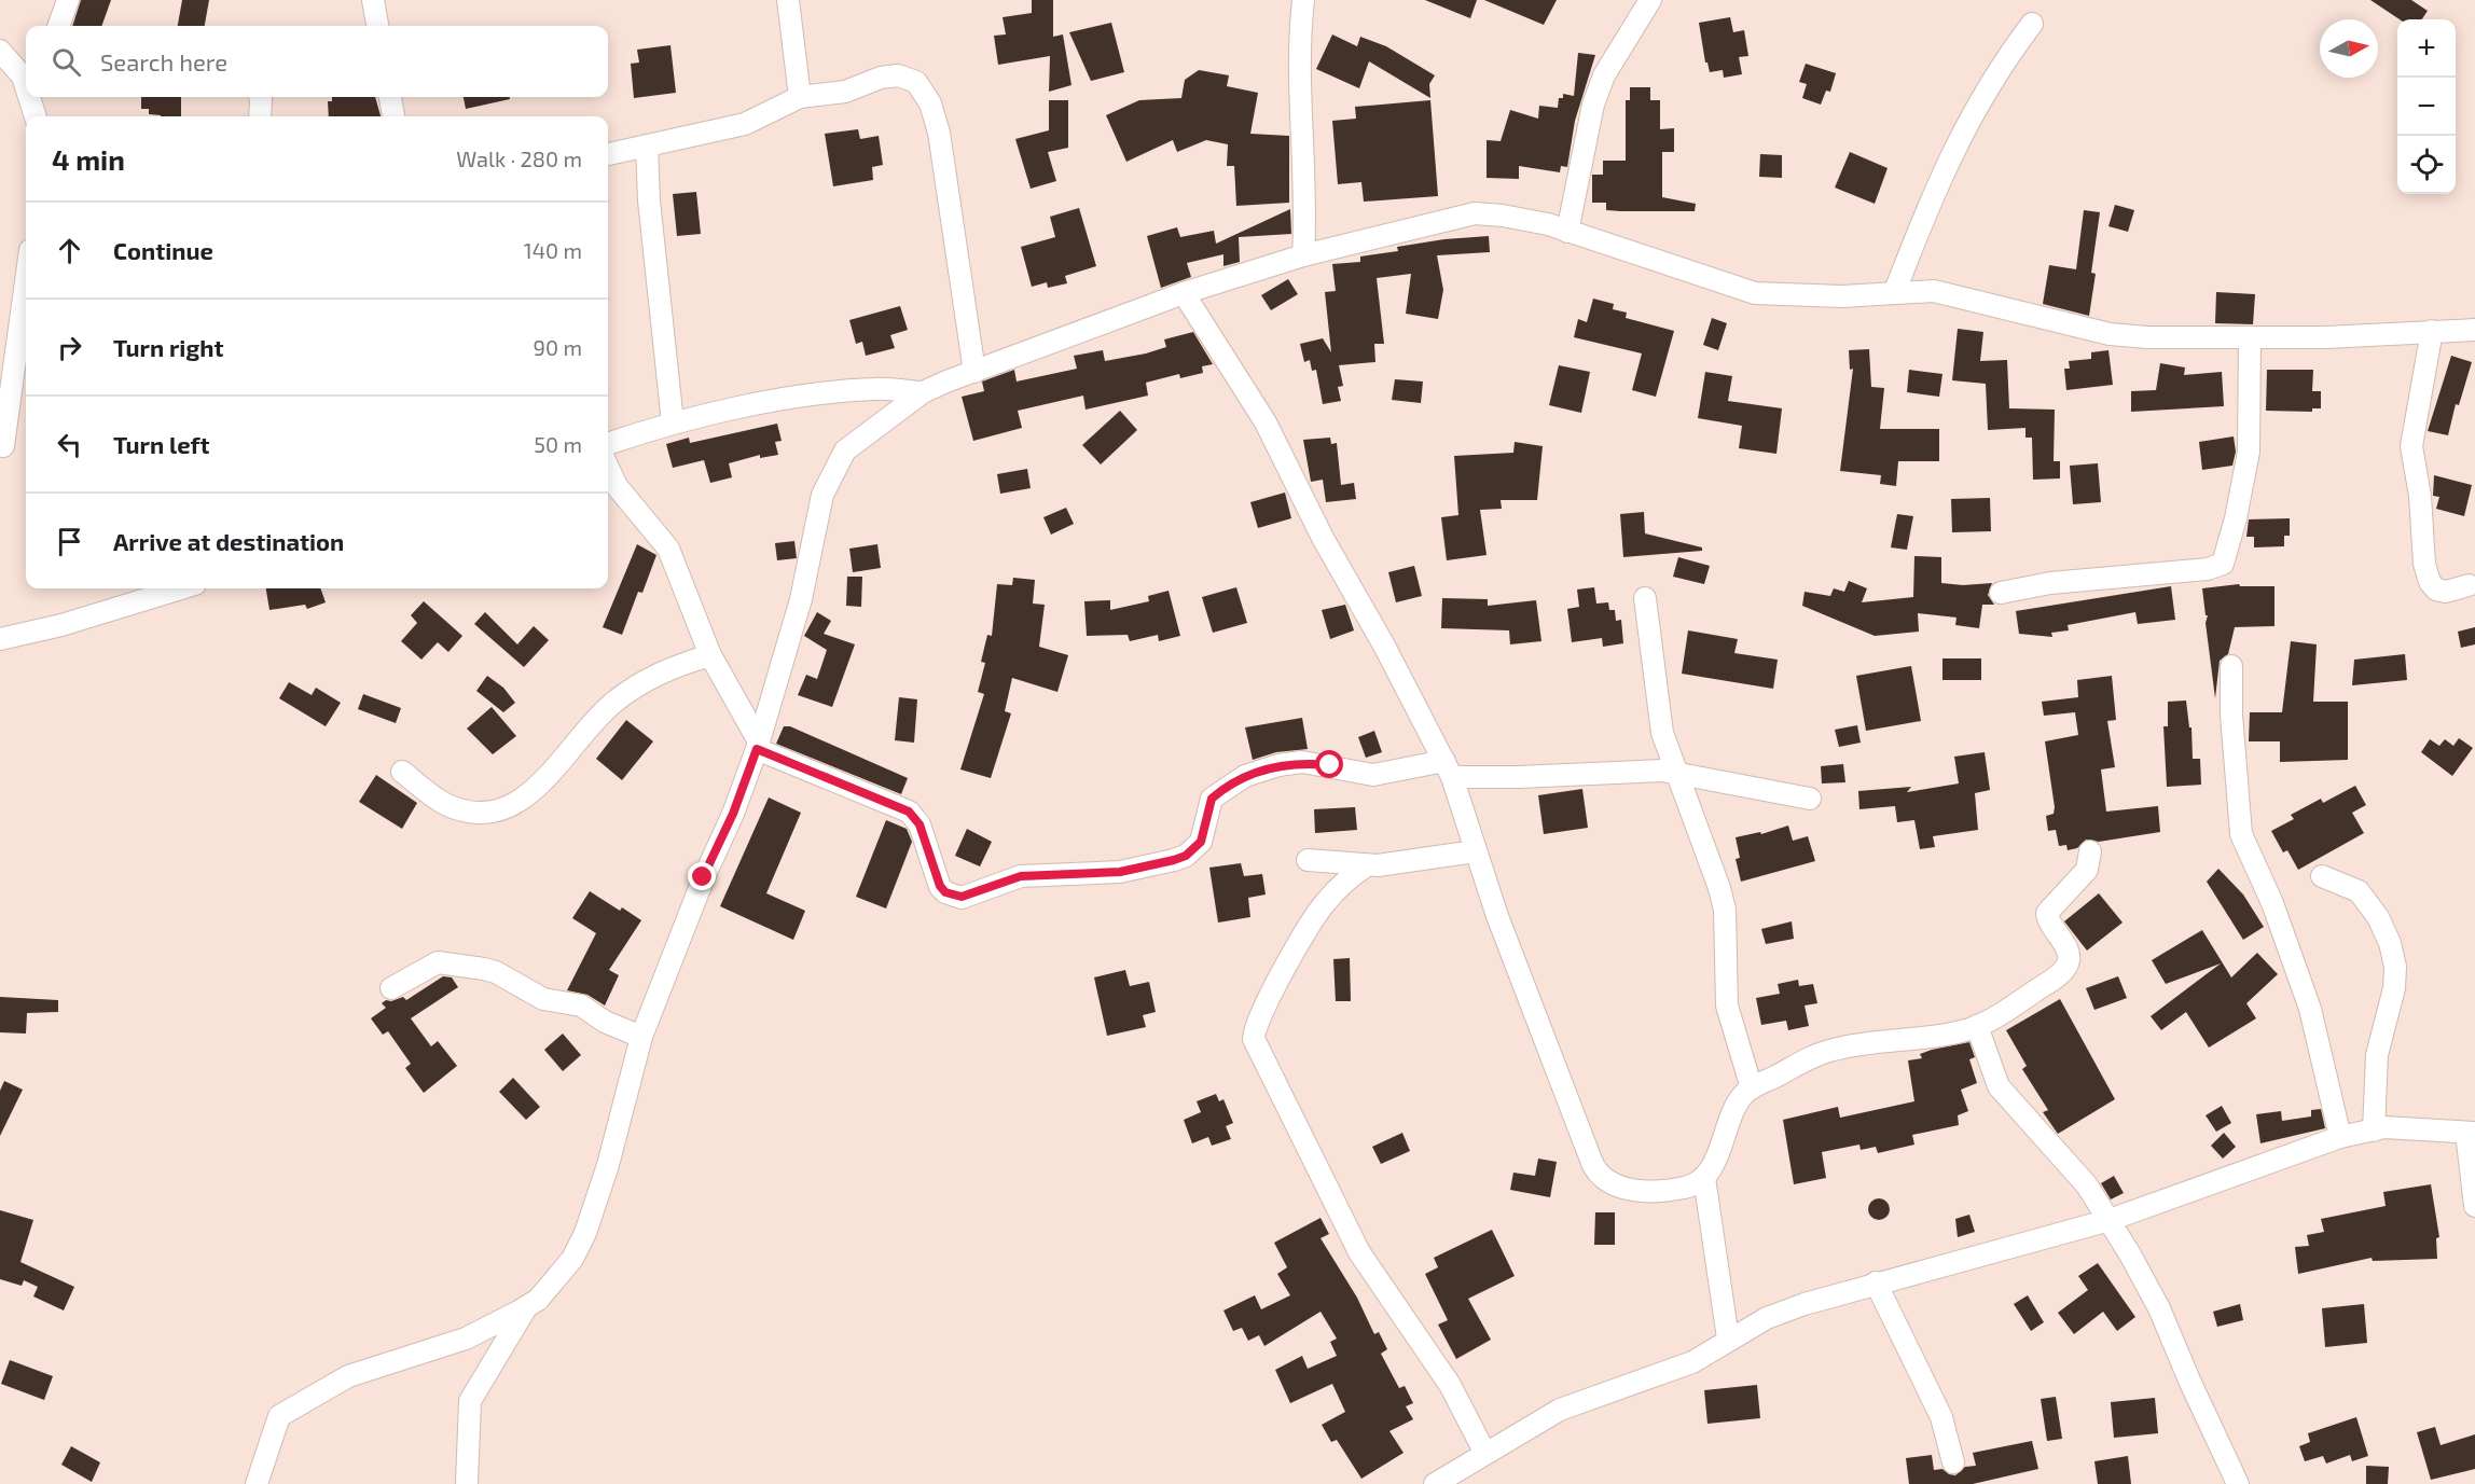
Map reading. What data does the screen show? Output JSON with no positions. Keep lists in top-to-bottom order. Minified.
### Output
{"north":"right","page":{"map_buttons":["+","−"],"search":"Search here","heading":["4 min","Walk · 280 m"],"list":[["Continue","140 m"],["Turn right","90 m"],["Turn left","50 m"],"Arrive at destination"]}}
